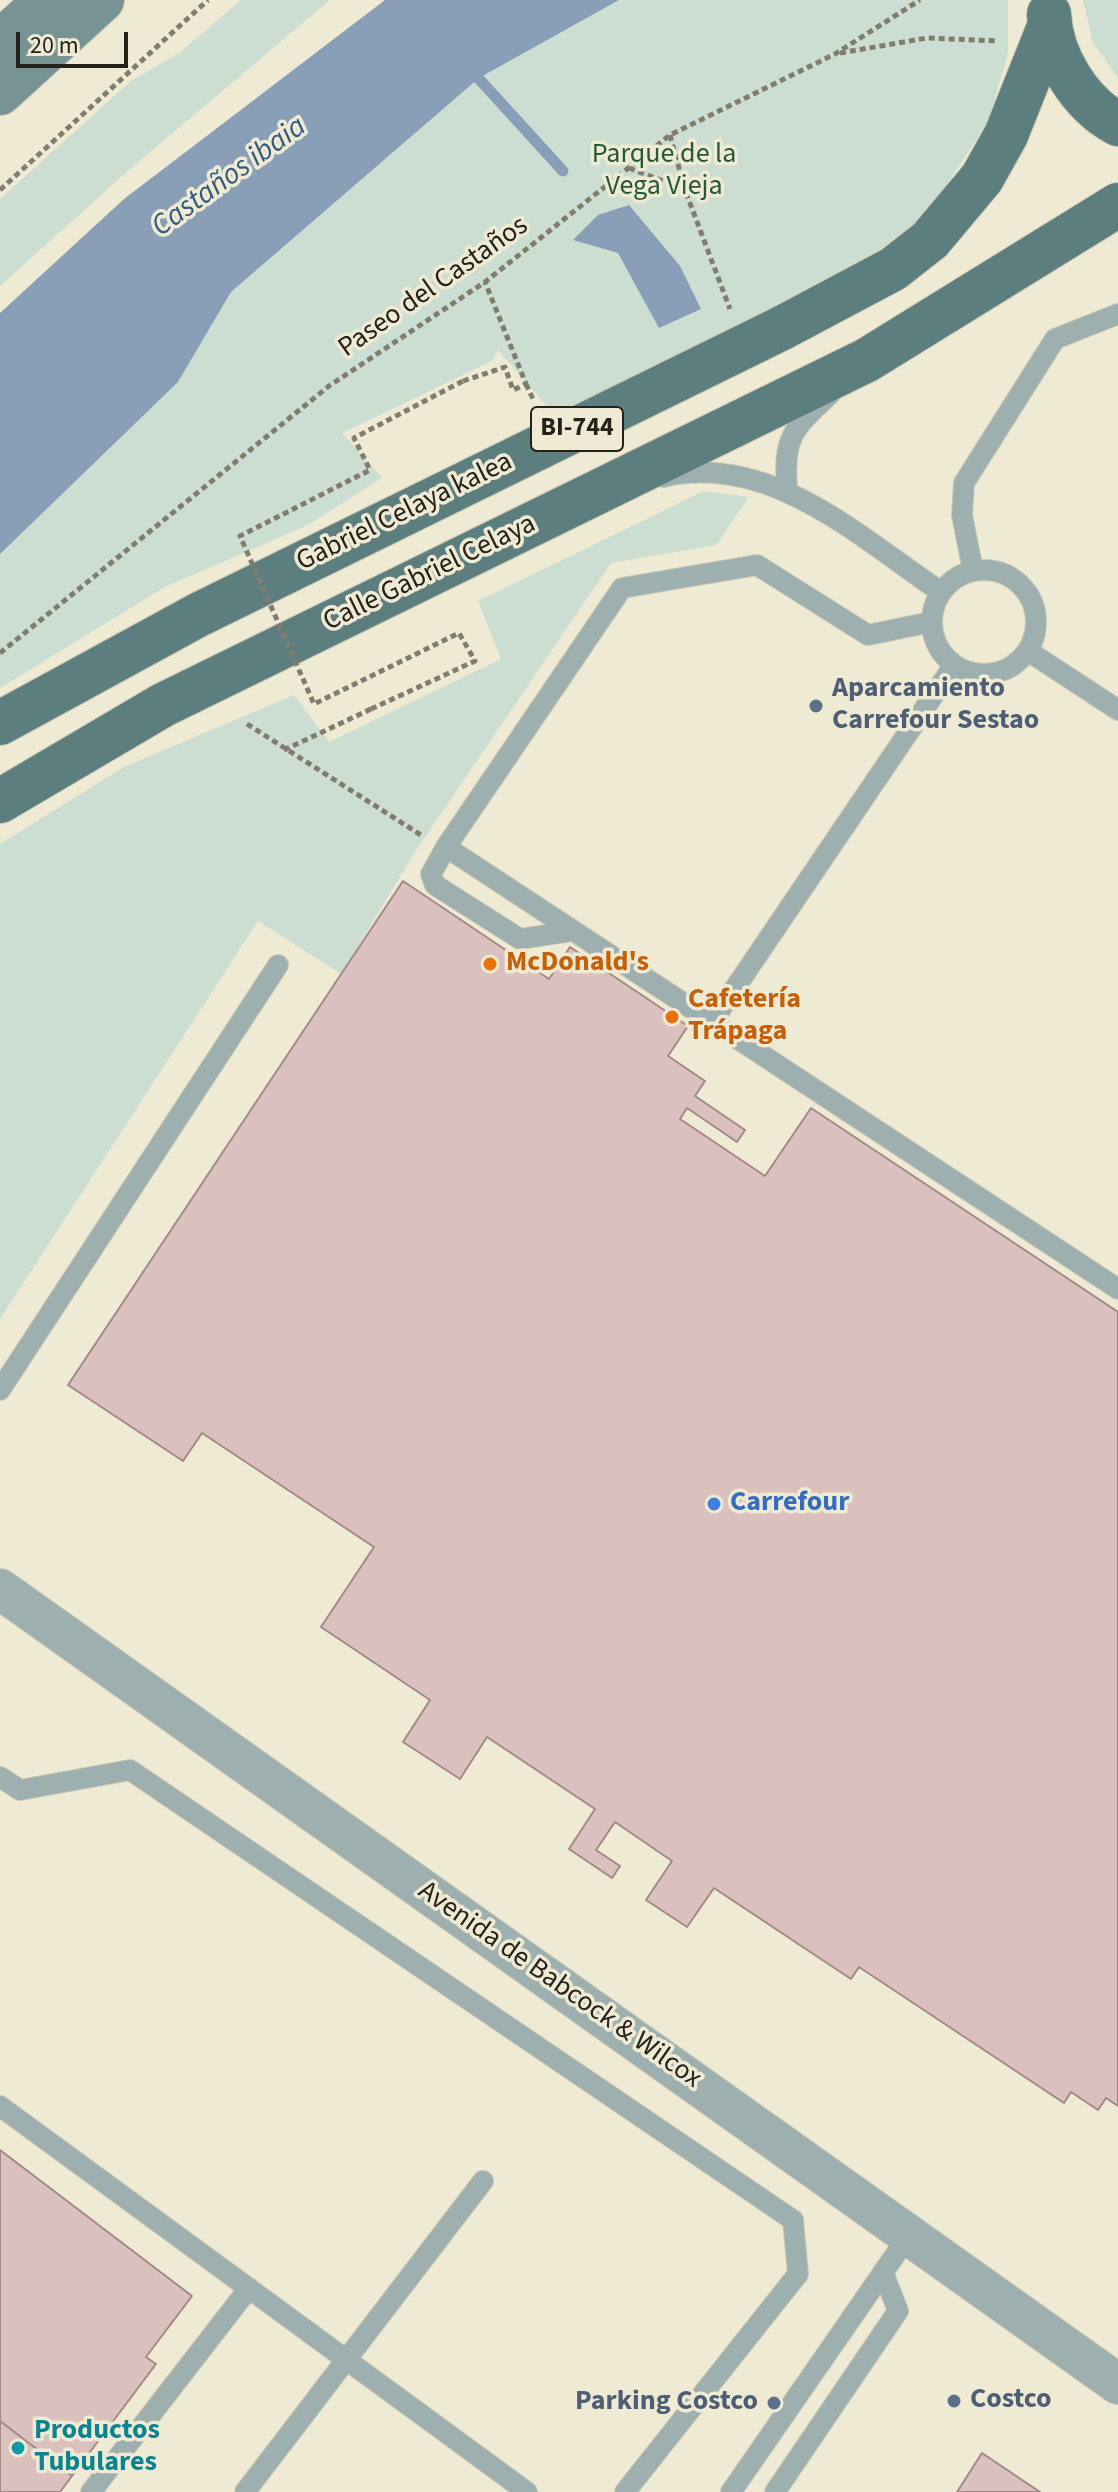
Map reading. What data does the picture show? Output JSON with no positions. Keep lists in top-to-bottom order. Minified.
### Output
{"streets":{"main road":["BI-744","Gabriel Celaya kalea","Calle Gabriel Celaya"],"street":["Avenida de Babcock & Wilcox"],"path":["Paseo del Castaños"]},"crossings":[["BI-744","Gabriel Celaya kalea"],["BI-744","Calle Gabriel Celaya"]],"water":["Castaños ibaia"],"parks":["Parque de la Vega Vieja"],"places":["Aparcamiento Carrefour Sestao","McDonald's","Cafetería Trápaga","Carrefour","Costco","Parking Costco","Productos Tubulares"],"scale_bar":"20 m"}
